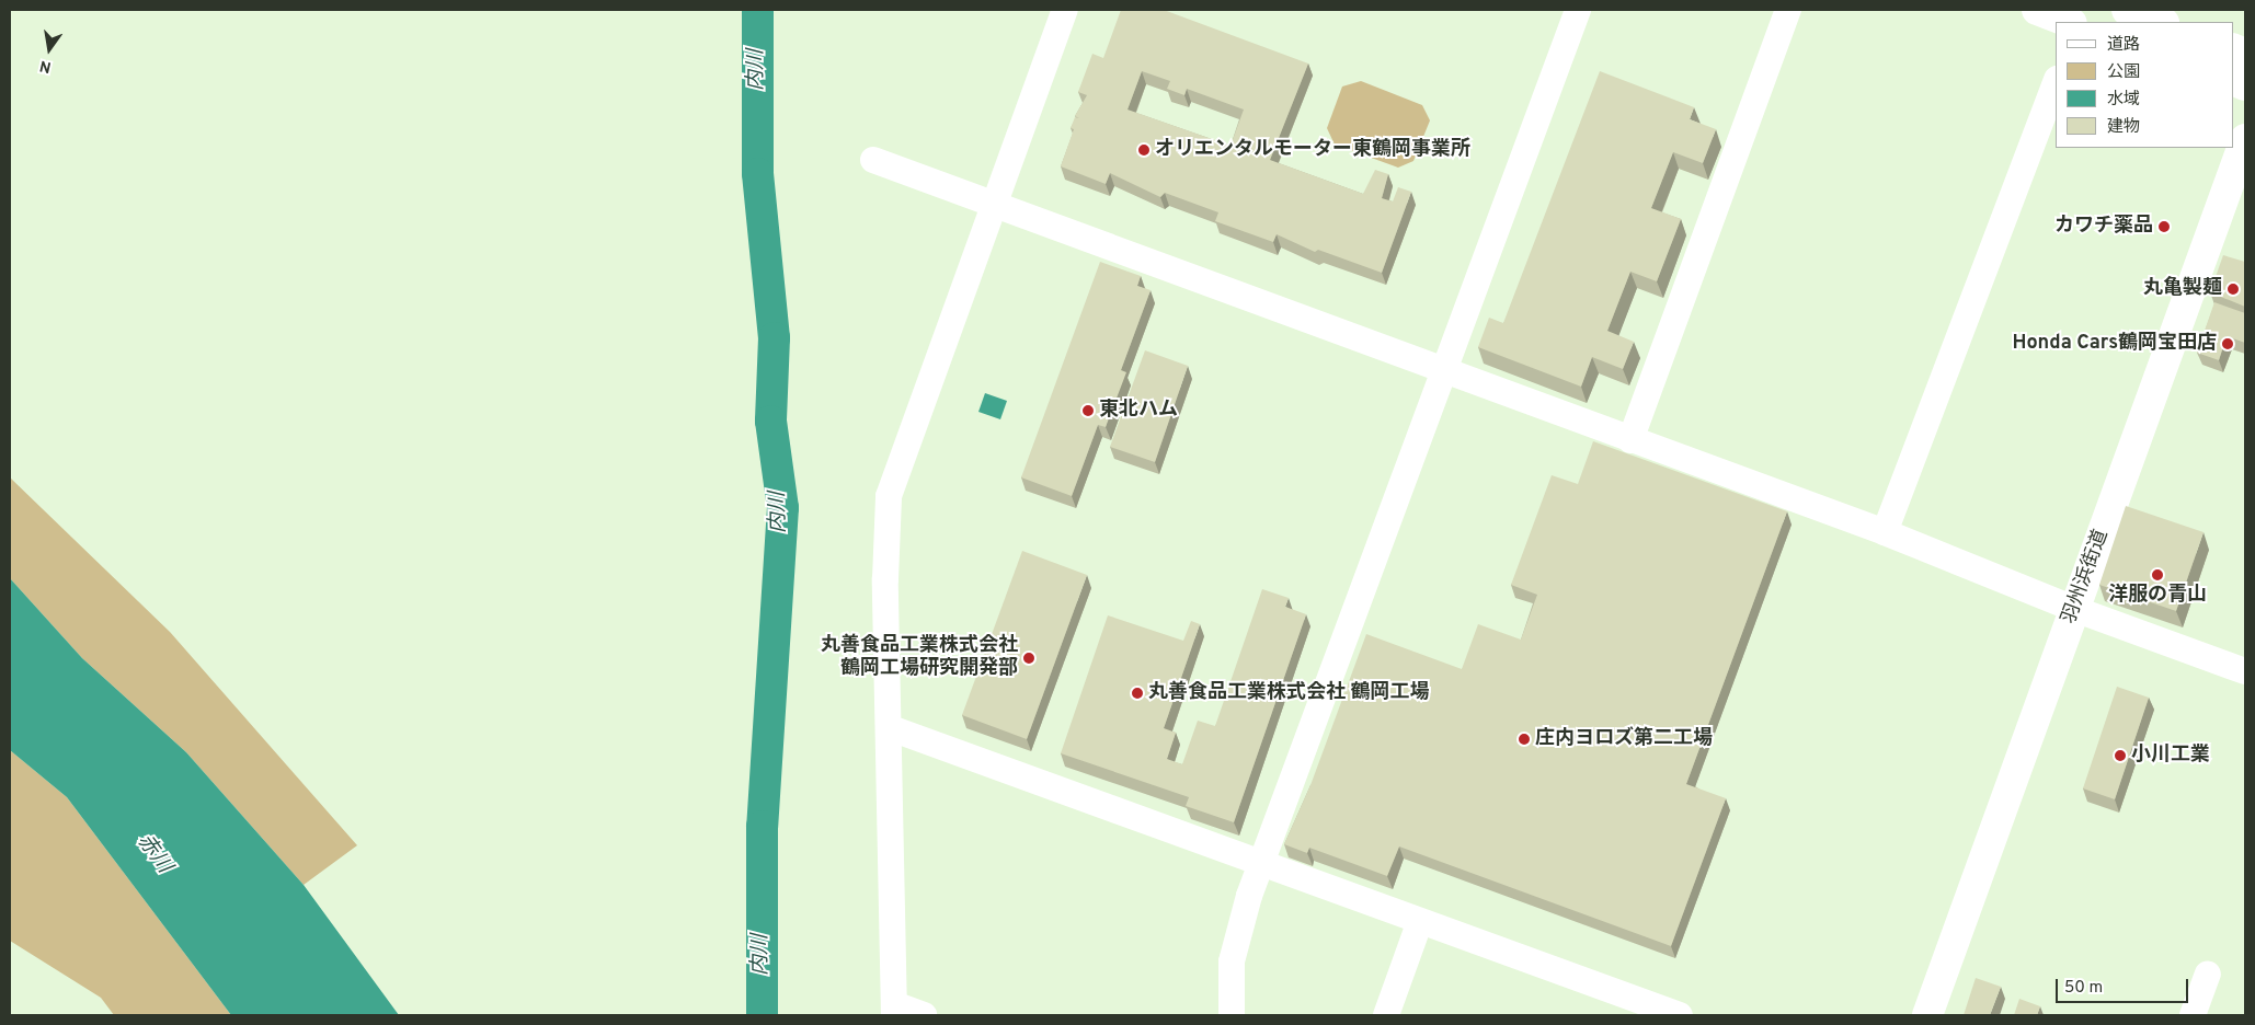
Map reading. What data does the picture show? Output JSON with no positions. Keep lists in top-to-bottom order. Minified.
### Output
{"streets":{"main road":["羽州浜街道"]},"water":["内川","赤川"],"places":["オリエンタルモーター東鶴岡事業所","カワチ薬品","丸亀製麺","Honda Cars鶴岡宝田店","東北ハム","洋服の青山","丸善食品工業株式会社 鶴岡工場研究開発部","丸善食品工業株式会社 鶴岡工場","庄内ヨロズ第二工場","小川工業"],"legend":["道路","公園","水域","建物"],"scale_bar":"50 m","north":"bottom"}
